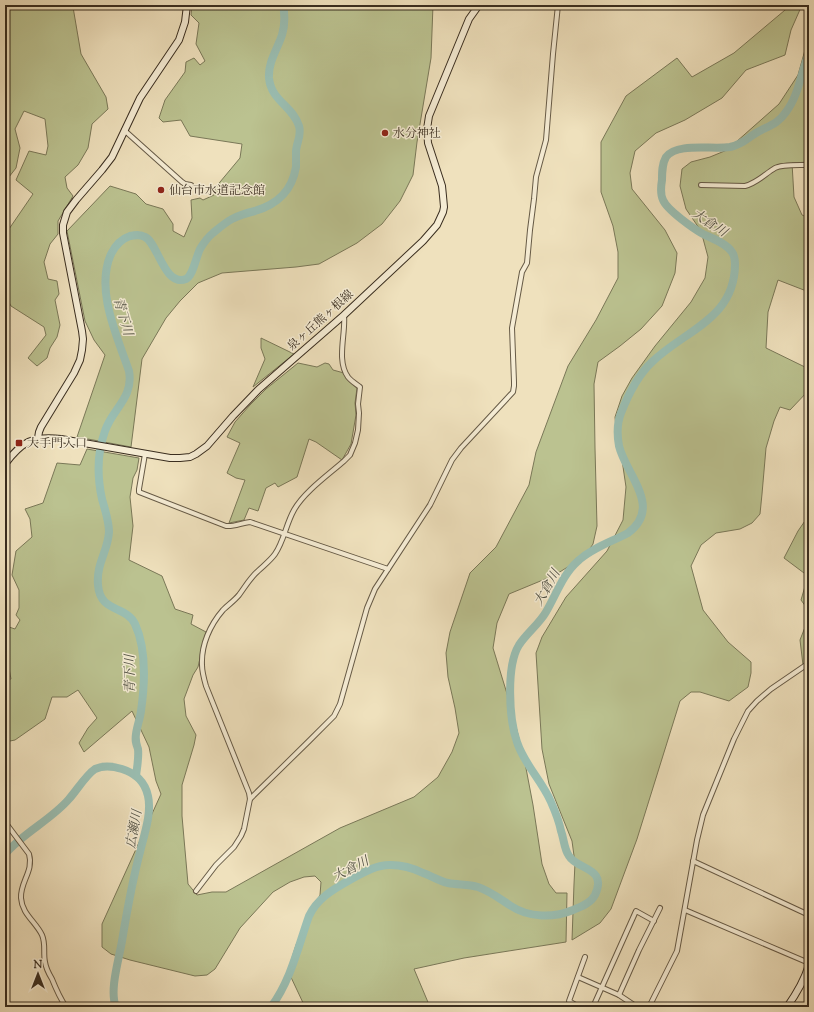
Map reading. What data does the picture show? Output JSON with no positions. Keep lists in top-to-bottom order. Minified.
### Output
{"streets":{"main road":["泉ヶ丘熊ヶ根線"]},"water":["大倉川","青下川","広瀬川"],"places":{"other":["水分神社","仙台市水道記念館"],"transit":["大手門入口"]},"north":"top"}
